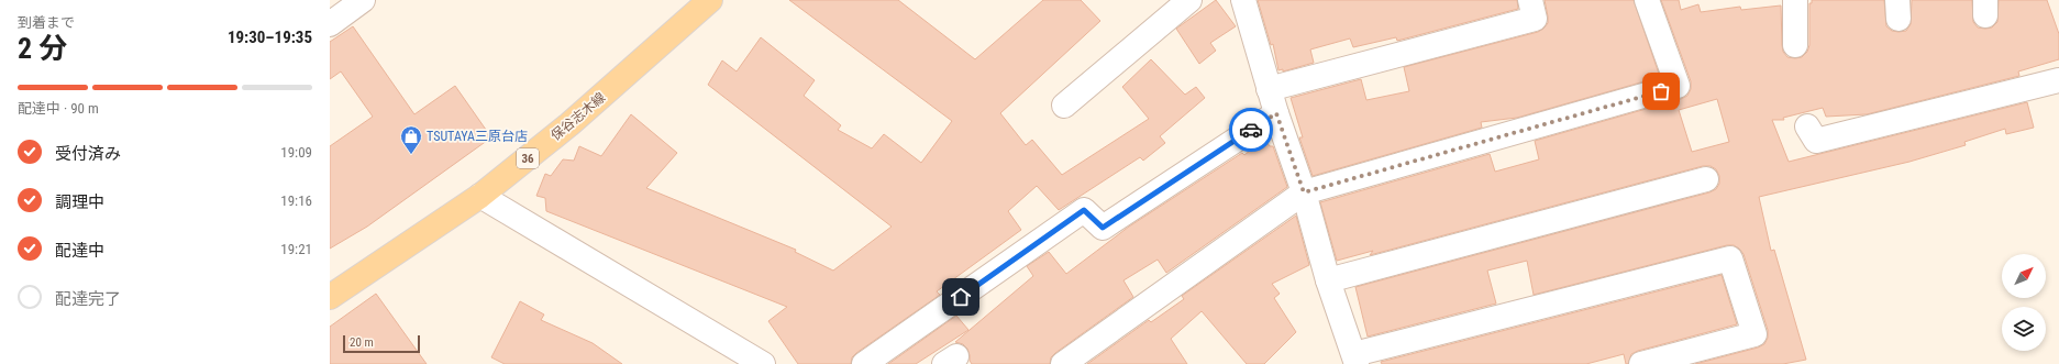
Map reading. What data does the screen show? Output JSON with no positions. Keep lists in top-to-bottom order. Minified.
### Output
{"streets":{"main road":["保谷志木線","36"]},"places":{"shop":["TSUTAYA三原台店"]},"scale_bar":"20 m","north":"top right","page":{"heading":["2 分","到着まで","19:30–19:35"],"bar":"配達中 · 90 m","list":[["受付済み","19:09"],["調理中","19:16"],["配達中","19:21"],"配達完了"],"scale":"20 m"}}
